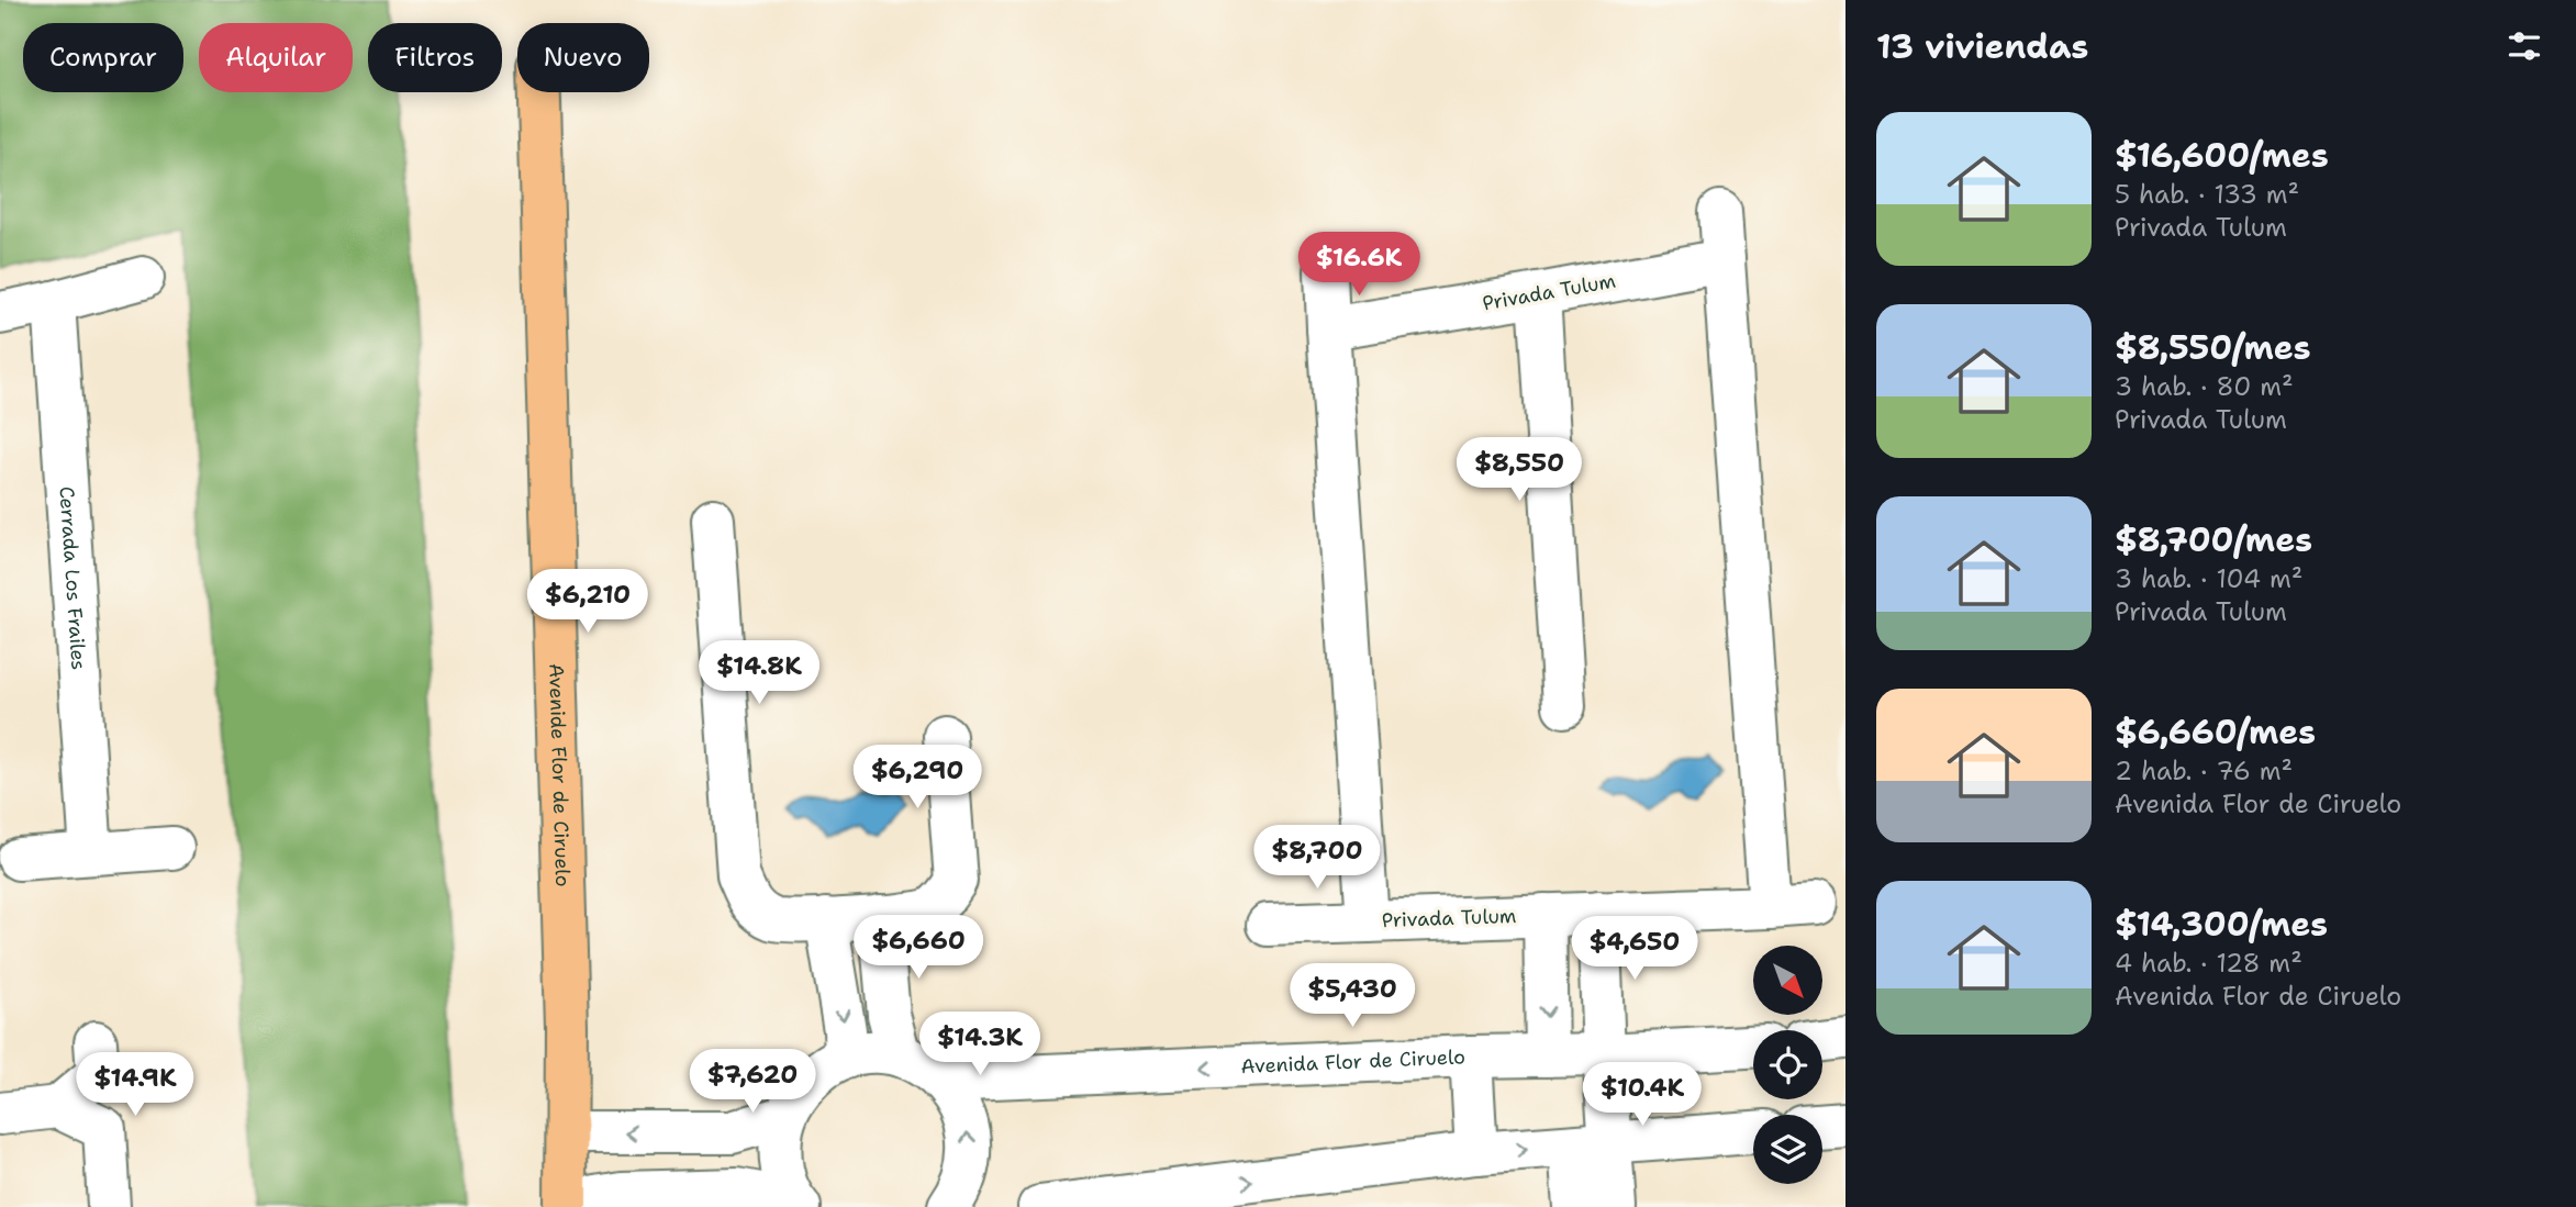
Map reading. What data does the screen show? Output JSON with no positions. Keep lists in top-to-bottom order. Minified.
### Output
{"streets":{"main road":["Avenide Flor de Ciruelo"],"street":["Privada Tulum","Cerrada Los Frailes","Avenida Flor de Ciruelo"]},"crossings":[["Privada Tulum","Avenida Flor de Ciruelo"]],"north":"bottom right","page":{"heading":"13 viviendas","chip":["Comprar","Alquilar","Filtros","Nuevo"],"list":[{"name":"$16,600/mes","note":"5 hab. · 133 m² · Privada Tulum"},{"name":"$8,550/mes","note":"3 hab. · 80 m² · Privada Tulum"},{"name":"$8,700/mes","note":"3 hab. · 104 m² · Privada Tulum"},{"name":"$6,660/mes","note":"2 hab. · 76 m² · Avenida Flor de Ciruelo"},{"name":"$14,300/mes","note":"4 hab. · 128 m² · Avenida Flor de Ciruelo"}],"price":["$16.6K","$8,550","$6,210","$14.8K","$6,290","$8,700","$6,660","$4,650","$5,430","$14.3K","$7,620","$14.9K","$10.4K"]}}
